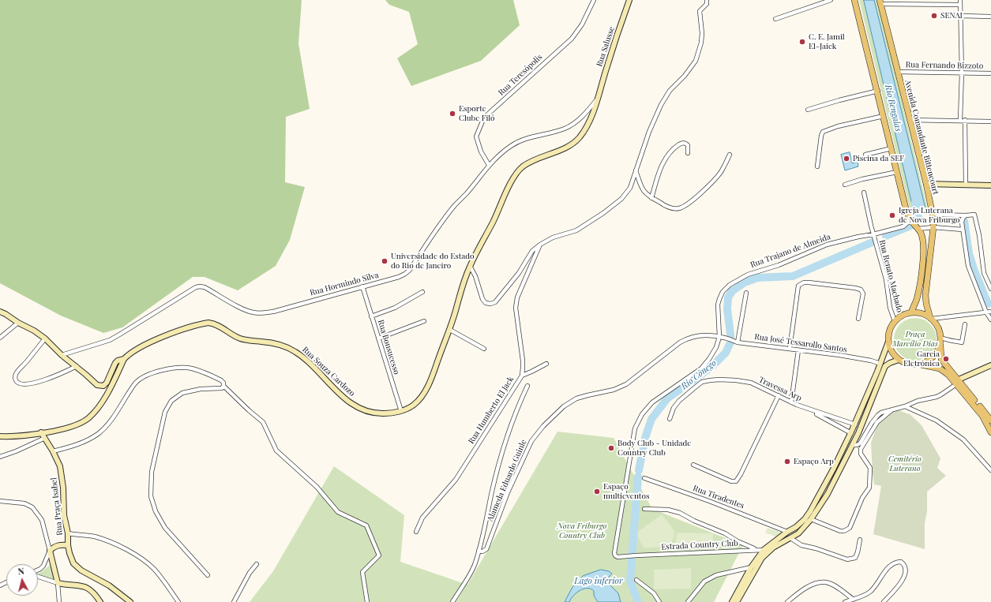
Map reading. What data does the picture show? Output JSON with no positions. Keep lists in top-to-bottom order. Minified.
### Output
{"streets":{"main road":["Avenida Comandante Bittencourt"],"street":["Rua Salusse","Rua Fernando Bizzoto","Rua Teresópolis","Rua Trajano de Almeida","Rua Renato Machado","Rua Hormindo Silva","Rua José Tessarollo Santos","Rua Bonsucesso","Rua Souza Cardozo","Travessa Arp","Rua Humberto El Jack","Alameda Eduardo Guinle","Rua Tiradentes","Rua Praça Isabel","Estrada Country Club"]},"crossings":[["Rua Salusse","Rua Hormindo Silva"],["Rua Salusse","Rua Souza Cardozo"],["Rua Fernando Bizzoto","Avenida Comandante Bittencourt"],["Rua Teresópolis","Rua Hormindo Silva"],["Avenida Comandante Bittencourt","Rua Renato Machado"],["Rua Trajano de Almeida","Rua Renato Machado"],["Rua Trajano de Almeida","Rua José Tessarollo Santos"],["Rua Trajano de Almeida","Alameda Eduardo Guinle"],["Rua Trajano de Almeida","Estrada Country Club"],["Rua Hormindo Silva","Rua Bonsucesso"],["Rua Hormindo Silva","Rua Souza Cardozo"],["Rua José Tessarollo Santos","Alameda Eduardo Guinle"],["Rua José Tessarollo Santos","Estrada Country Club"],["Rua Bonsucesso","Rua Souza Cardozo"],["Alameda Eduardo Guinle","Estrada Country Club"]],"water":["Rio Bengalas","Rio Cônego","Lago inferior"],"parks":["Praça Marcílio Dias","Cemitério Luterano","Nova Friburgo Country Club"],"places":["SENAI","C. E. Jamil El-Jaick","Esporte Clube Filó","Piscina da SEF","Igreja Luterana de Nova Friburgo","Universidade do Estado do Rio de Janeiro","Garcia Eletrônica","Body Club - Unidade Country Club","Espaço Arp","Espaço multieventos"],"north":"top"}
